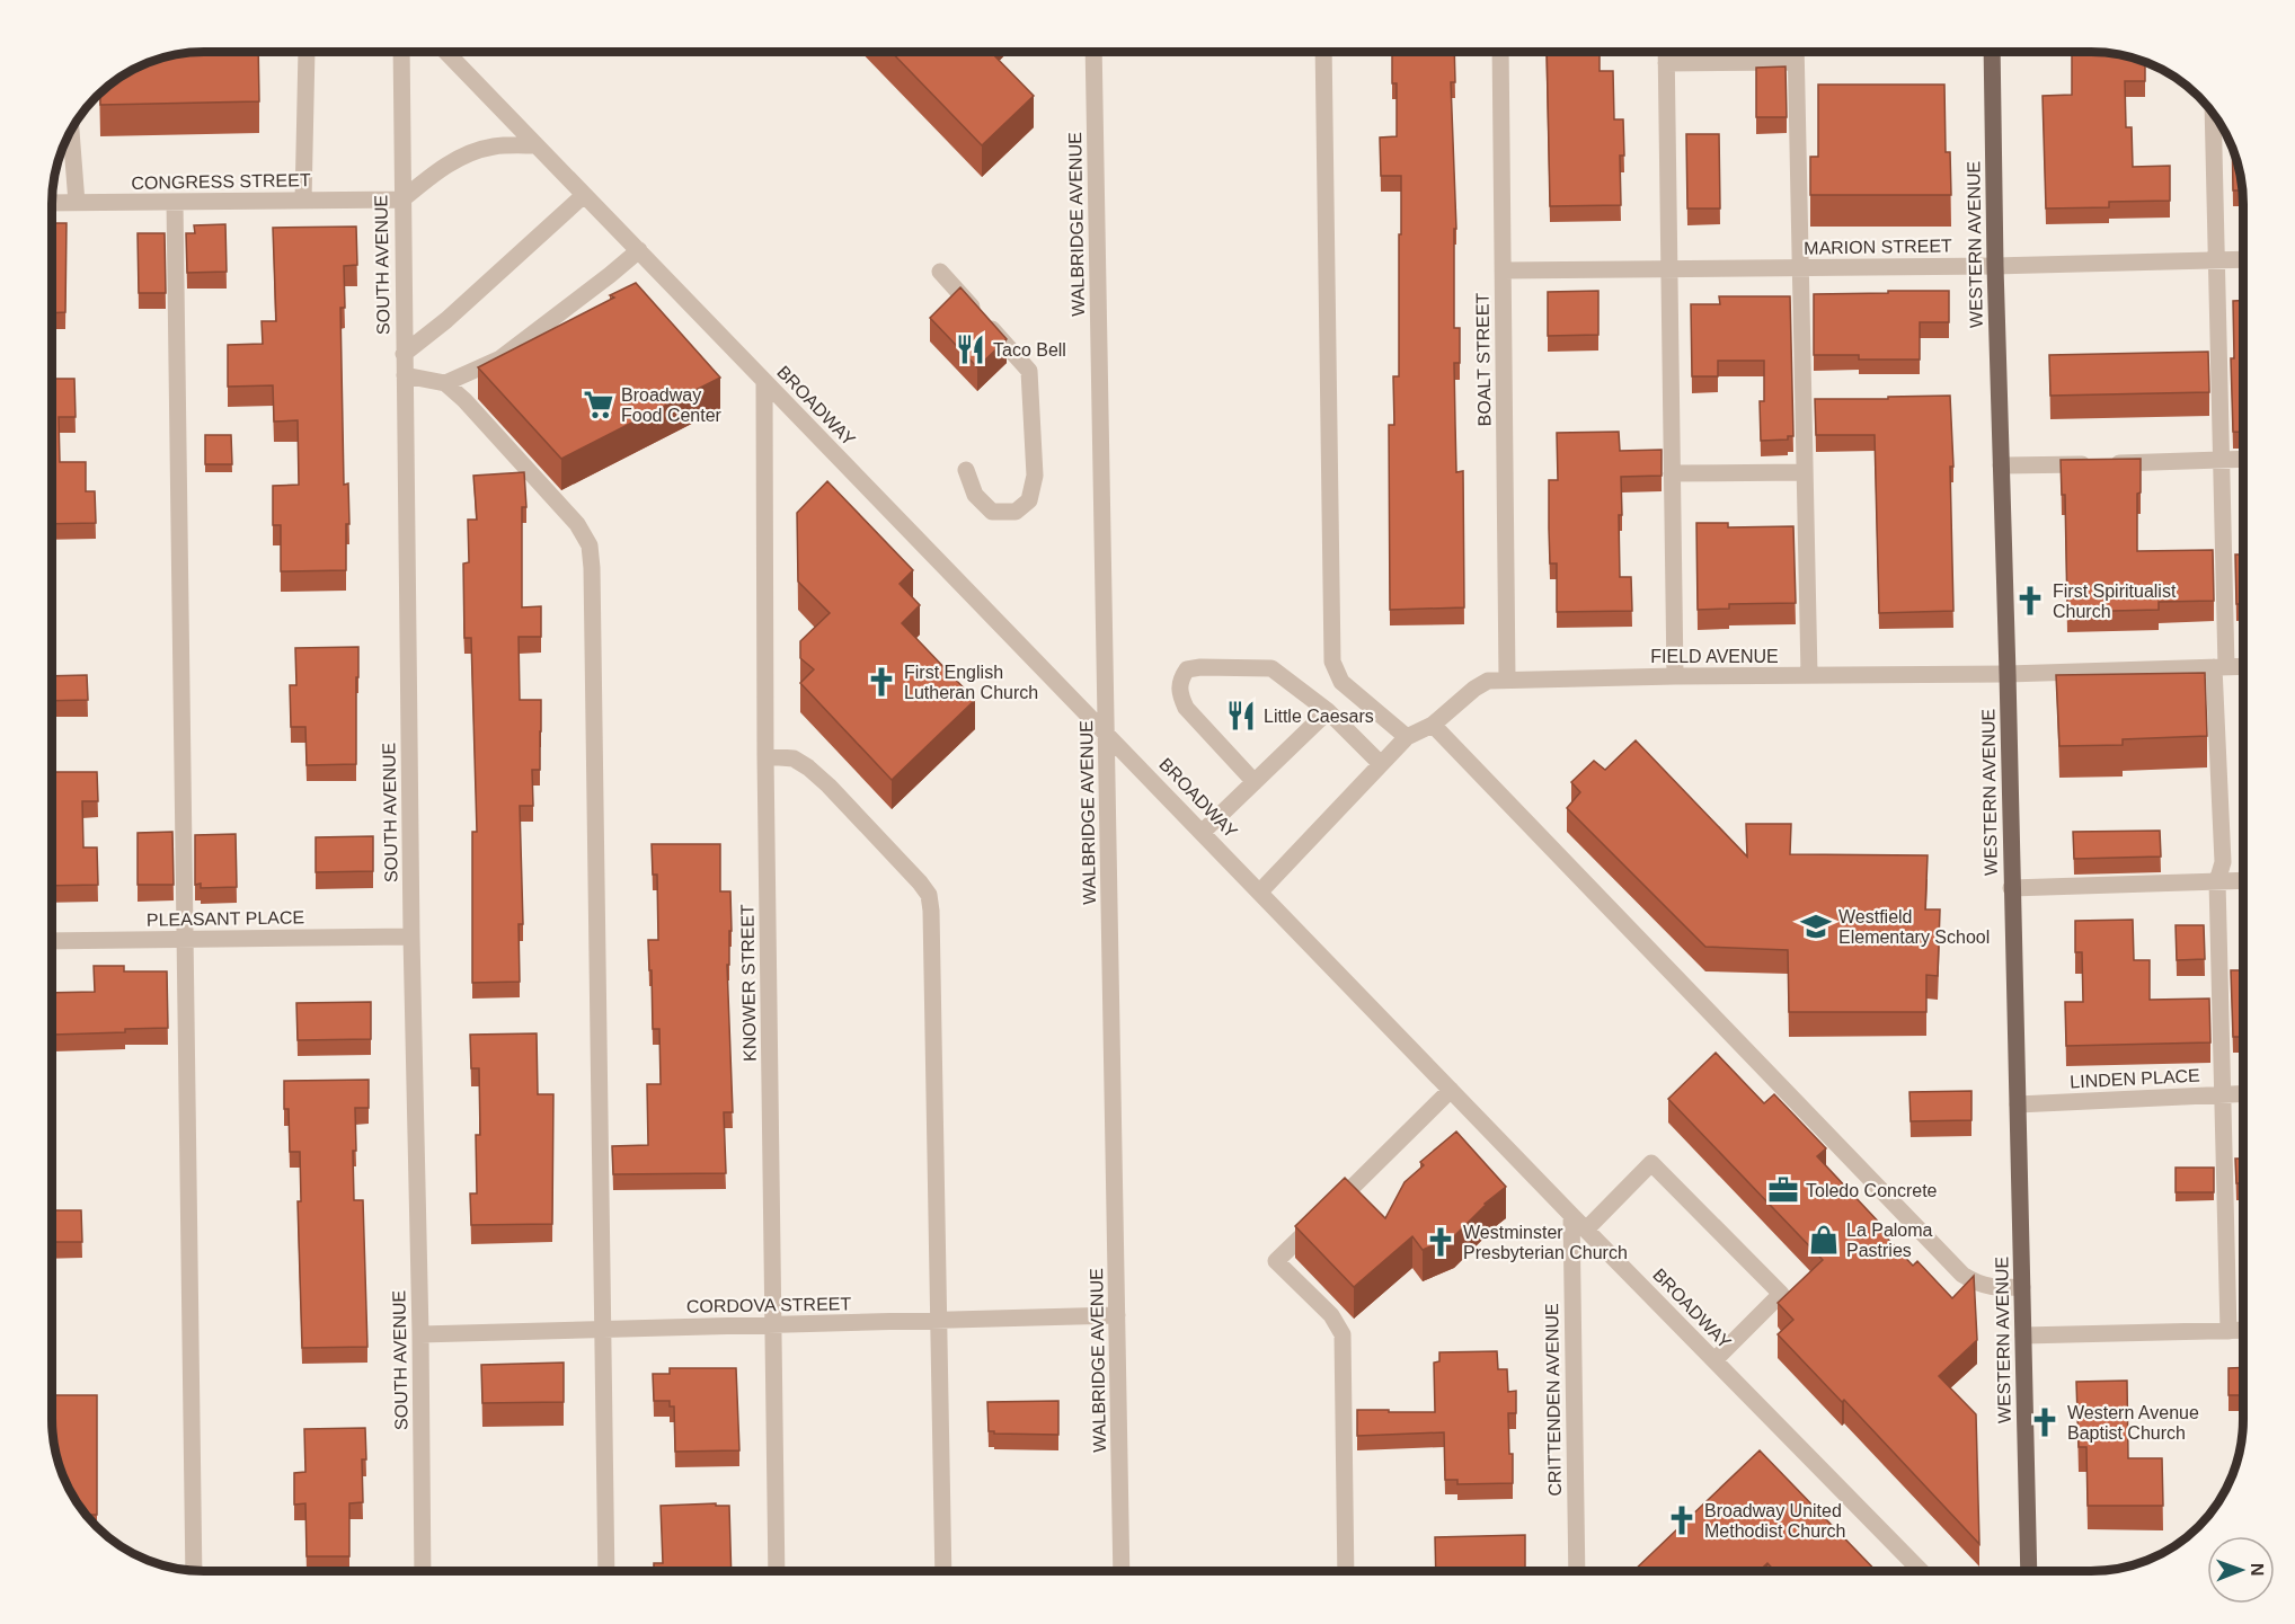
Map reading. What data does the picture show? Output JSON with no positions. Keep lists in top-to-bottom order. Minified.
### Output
{"streets":{"main road":["WESTERN AVENUE"],"street":["CONGRESS STREET","WALBRIDGE AVENUE","MARION STREET","SOUTH AVENUE","BOALT STREET","BROADWAY","FIELD AVENUE","PLEASANT PLACE","KNOWER STREET","LINDEN PLACE","CORDOVA STREET","CRITTENDEN AVENUE"]},"crossings":[["CONGRESS STREET","SOUTH AVENUE"],["WALBRIDGE AVENUE","BROADWAY"],["WALBRIDGE AVENUE","CORDOVA STREET"],["WESTERN AVENUE","MARION STREET"],["WESTERN AVENUE","FIELD AVENUE"],["WESTERN AVENUE","LINDEN PLACE"],["MARION STREET","BOALT STREET"],["SOUTH AVENUE","PLEASANT PLACE"],["SOUTH AVENUE","CORDOVA STREET"],["BOALT STREET","FIELD AVENUE"],["BROADWAY","FIELD AVENUE"],["BROADWAY","KNOWER STREET"],["BROADWAY","CRITTENDEN AVENUE"],["KNOWER STREET","CORDOVA STREET"]],"places":{"restaurant":["Taco Bell","Little Caesars"],"supermarket":["Broadway Food Center"],"church":["First Spiritualist Church","First English Lutheran Church","Westminster Presbyterian Church","Western Avenue Baptist Church","Broadway United Methodist Church"],"school or university":["Westfield Elementary School"],"office":["Toledo Concrete"],"shop":["La Paloma Pastries"]},"north":"right"}
